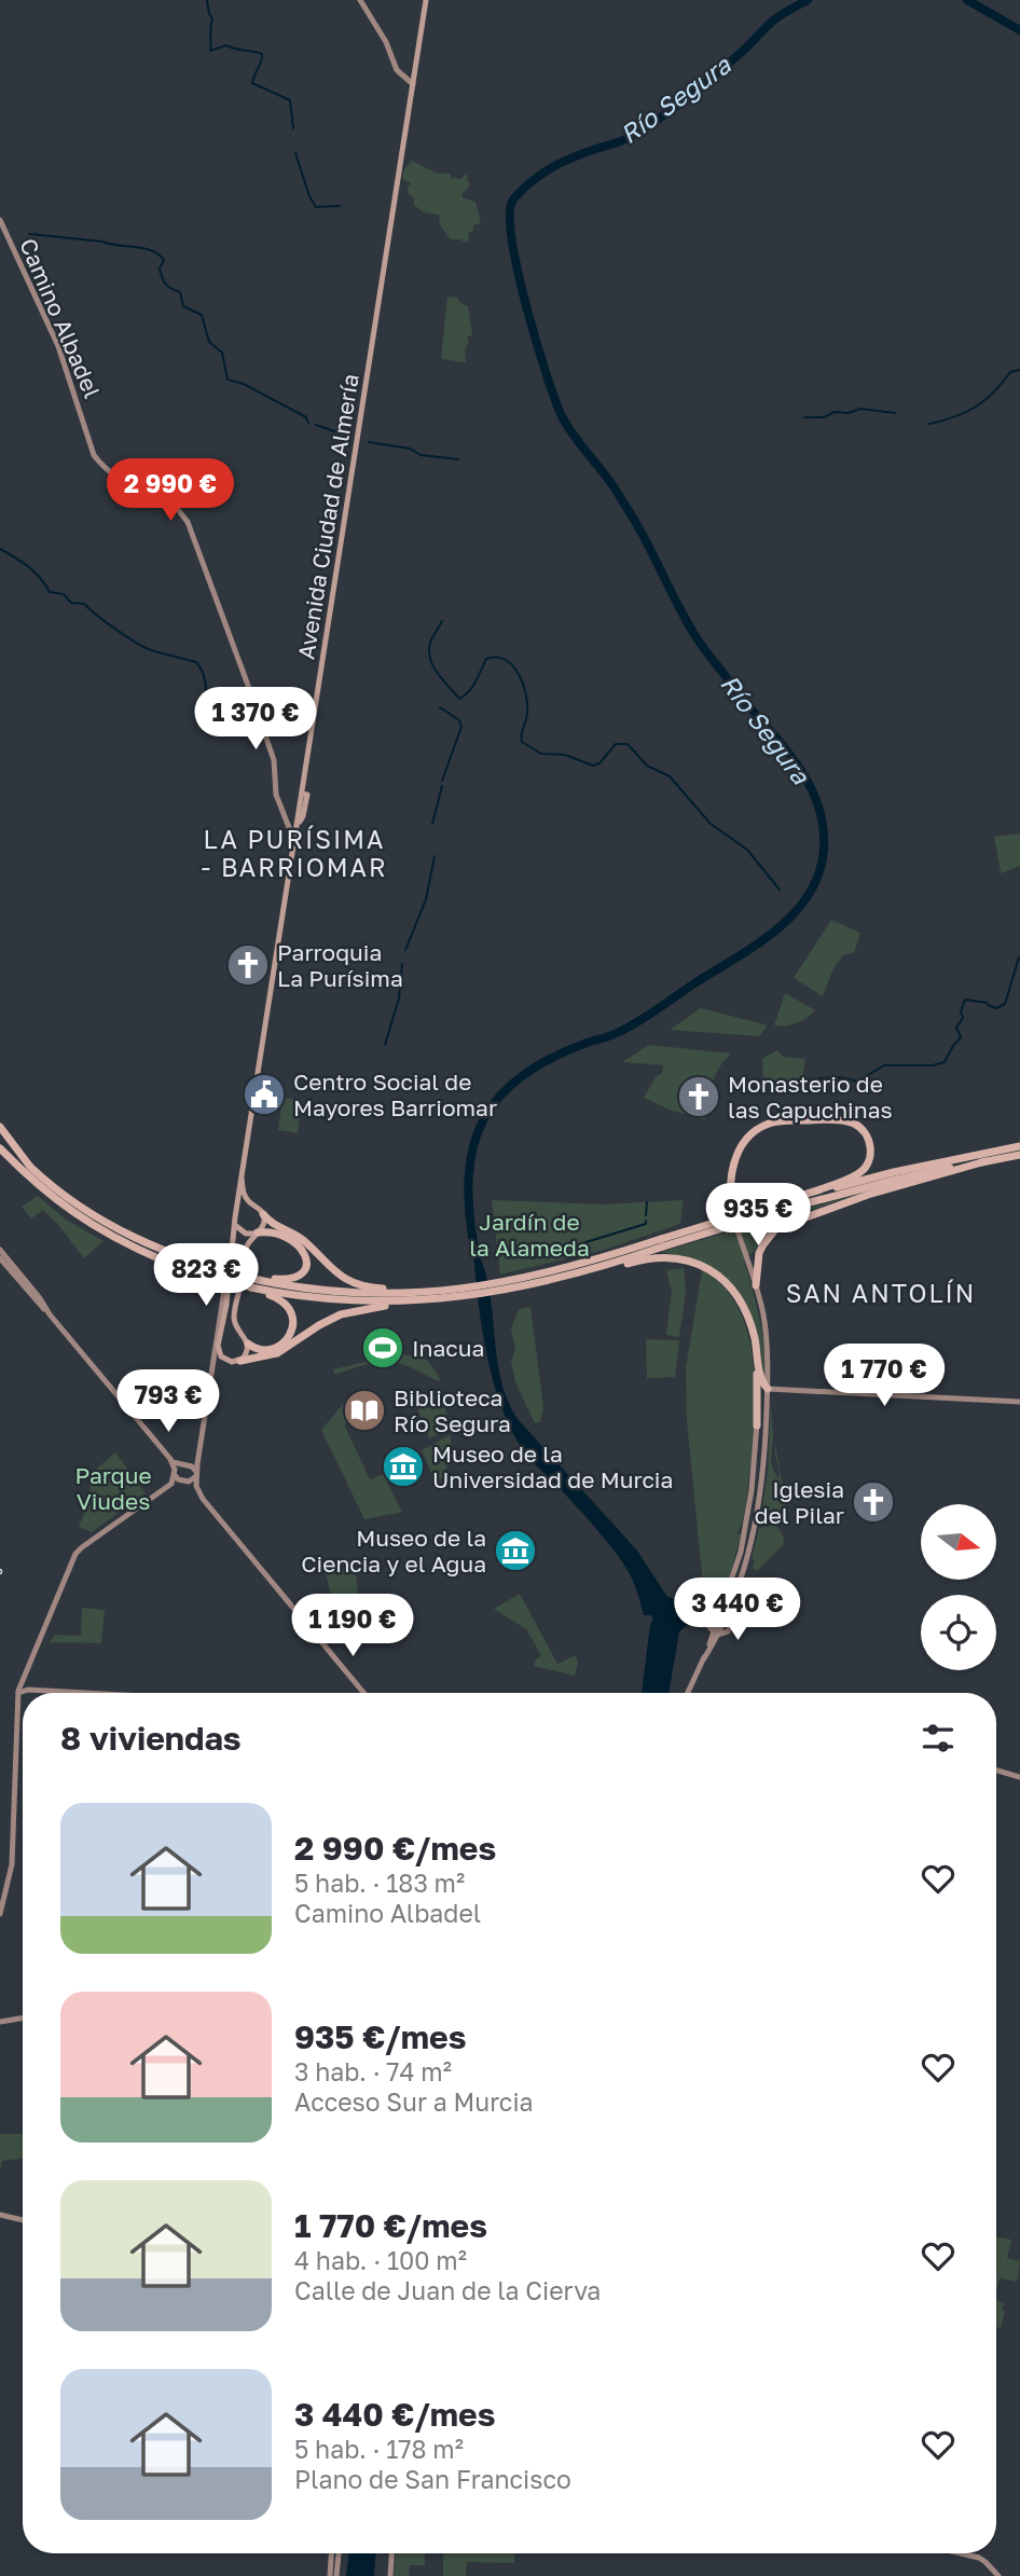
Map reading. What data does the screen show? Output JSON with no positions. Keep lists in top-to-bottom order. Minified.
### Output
{"streets":{"main road":["Camino Albadel","Avenida Ciudad de Almería"]},"crossings":[["Camino Albadel","Avenida Ciudad de Almería"]],"districts":["LA PURÍSIMA - BARRIOMAR","SAN ANTOLÍN"],"water":["Río Segura"],"parks":["Jardín de la Alameda","Parque Viudes"],"places":{"church":["Parroquia La Purísima","Monasterio de las Capuchinas","Iglesia del Pilar"],"public building":["Centro Social de Mayores Barriomar"],"sports":["Inacua"],"library":["Biblioteca Río Segura"],"museum":["Museo de la Universidad de Murcia","Museo de la Ciencia y el Agua"]},"north":"right","page":{"price":["2 990 €","1 370 €","935 €","823 €","1 770 €","793 €","3 440 €","1 190 €"],"heading":"8 viviendas","list":[{"name":"2 990 €/mes","note":"5 hab. · 183 m² · Camino Albadel"},{"name":"935 €/mes","note":"3 hab. · 74 m² · Acceso Sur a Murcia"},{"name":"1 770 €/mes","note":"4 hab. · 100 m² · Calle de Juan de la Cierva"},{"name":"3 440 €/mes","note":"5 hab. · 178 m² · Plano de San Francisco"}]}}
